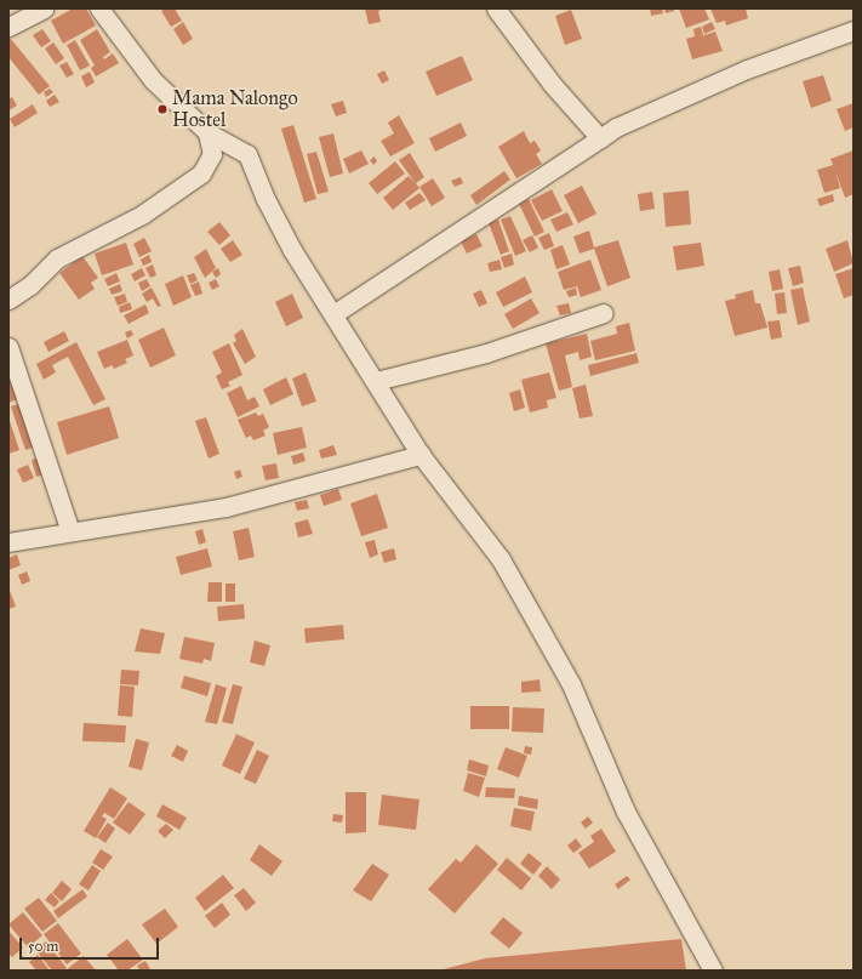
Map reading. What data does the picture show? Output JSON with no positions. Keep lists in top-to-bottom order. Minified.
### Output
{"places":["Mama Nalongo Hostel"],"scale_bar":"50 m"}
